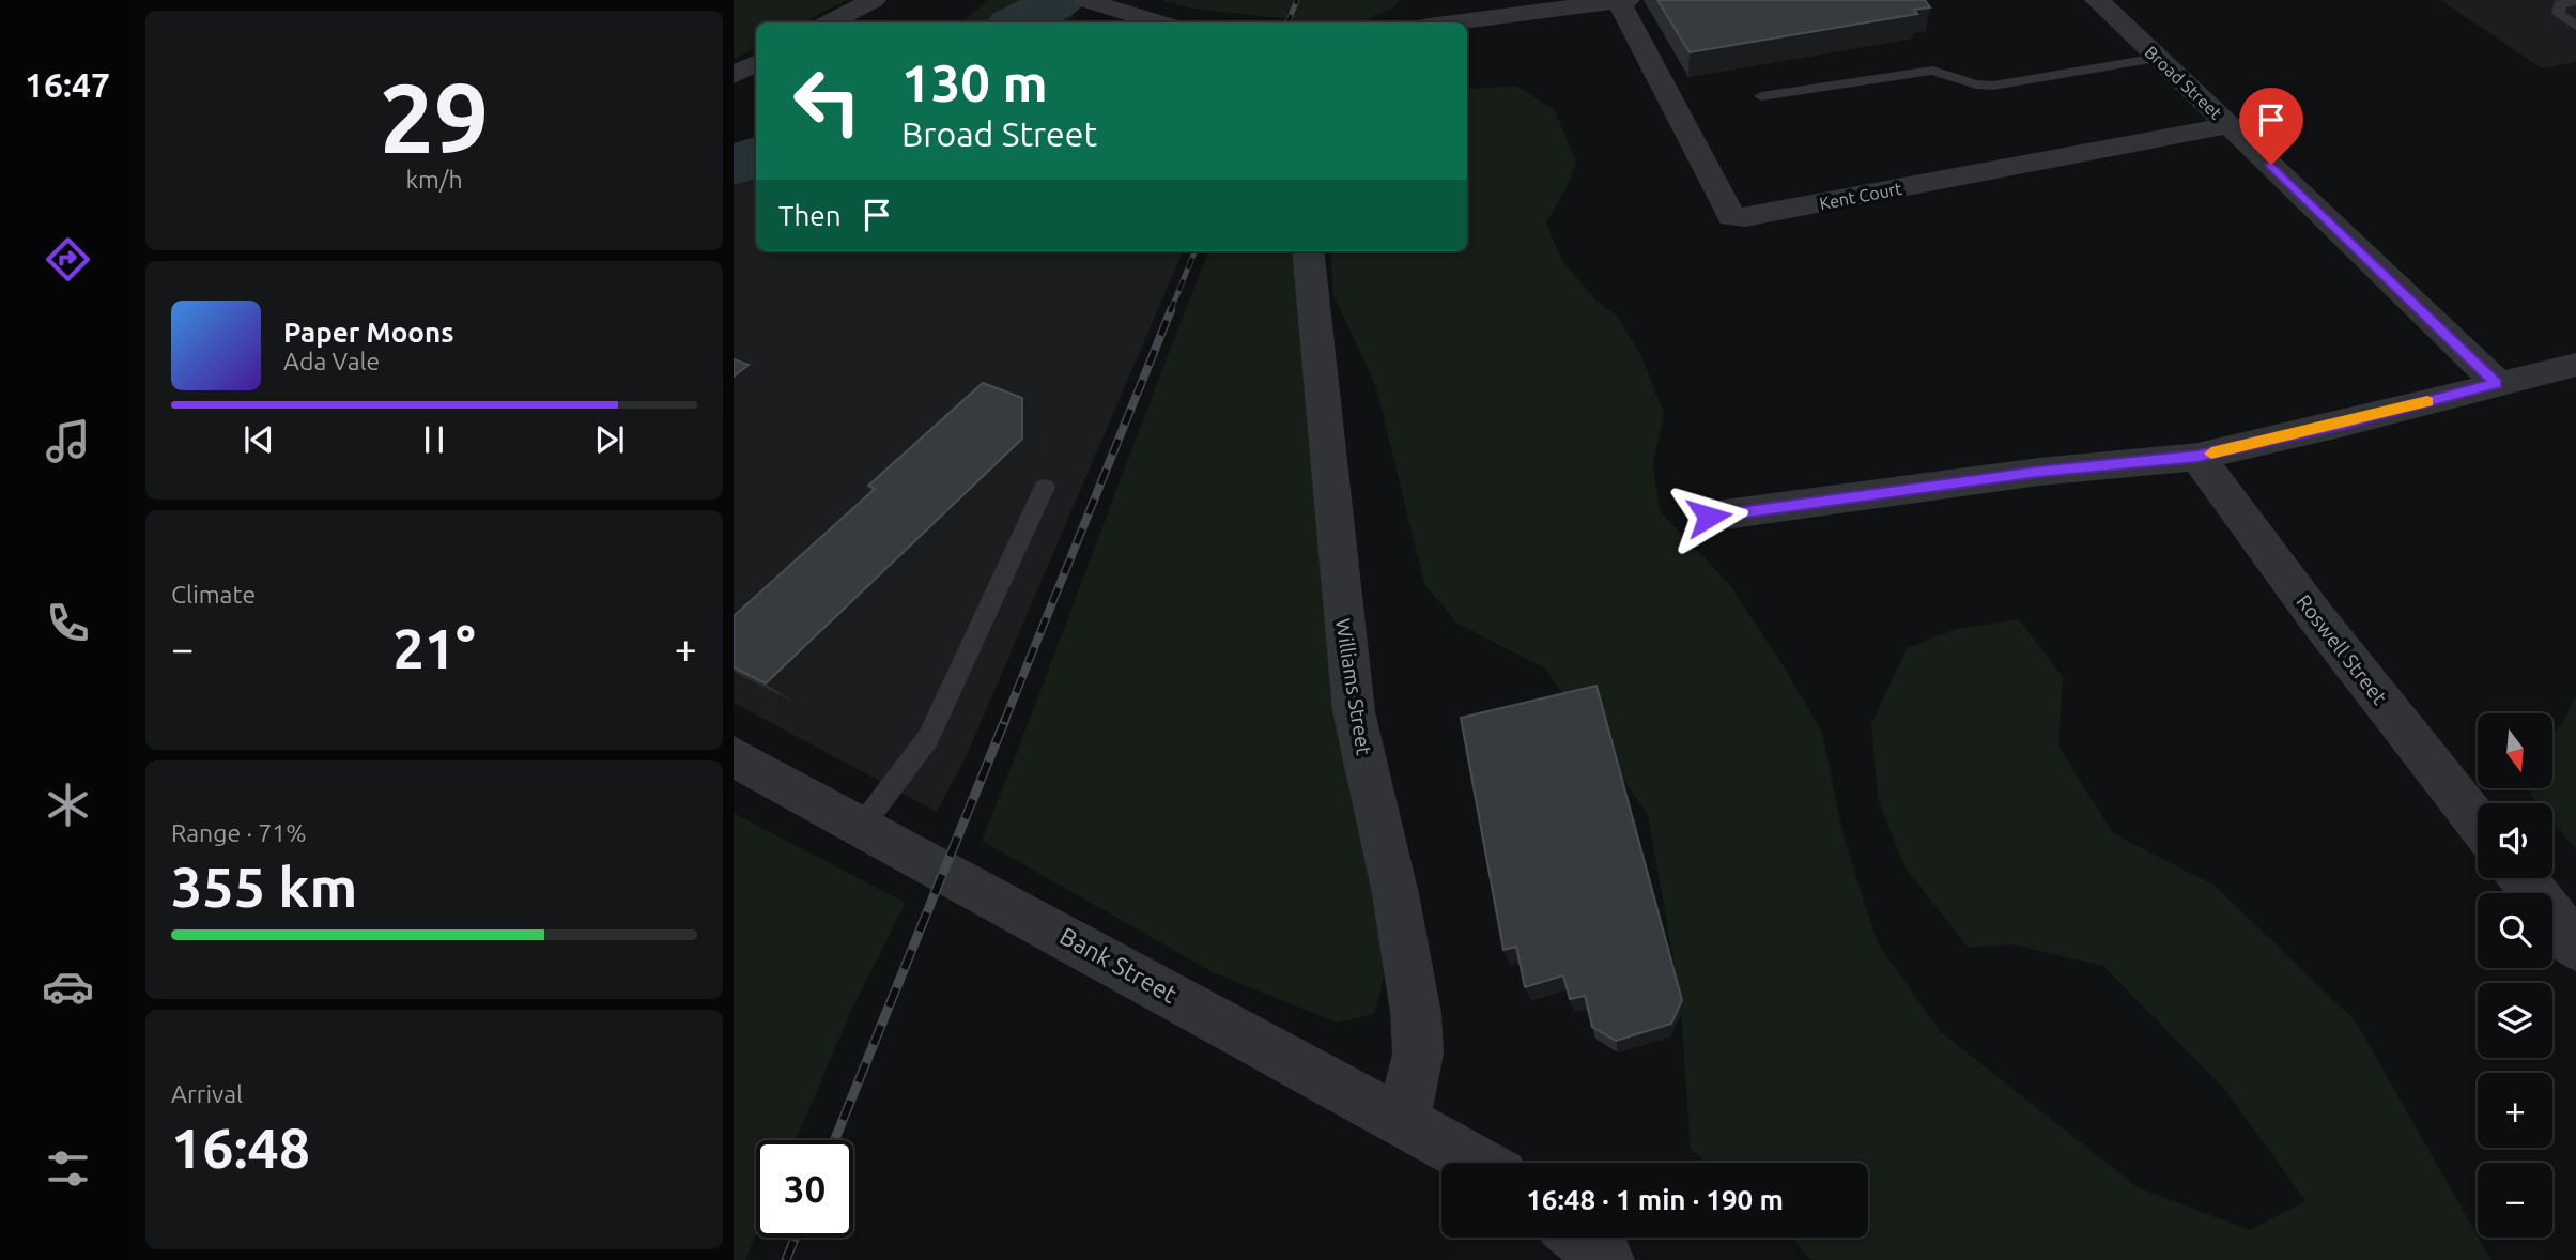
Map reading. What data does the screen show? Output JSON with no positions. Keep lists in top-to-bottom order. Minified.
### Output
{"streets":{"street":["Broad Street","Kent Court","Roswell Street","Williams Street","Bank Street"]},"crossings":[["Broad Street","Kent Court"],["Williams Street","Bank Street"]],"north":"bottom","page":{"tabs":"16:47","tile":[["29","km/h"],"Climate",["Range · 71%","355 km"],["Arrival","16:48"]],"turn":["130 m","Broad Street"],"then":"Then","song":["Paper Moons","Ada Vale"],"heat":["−","21°","+"],"map_buttons":["+","−"],"limit":"30","trip":"16:48 · 1 min · 190 m"}}
